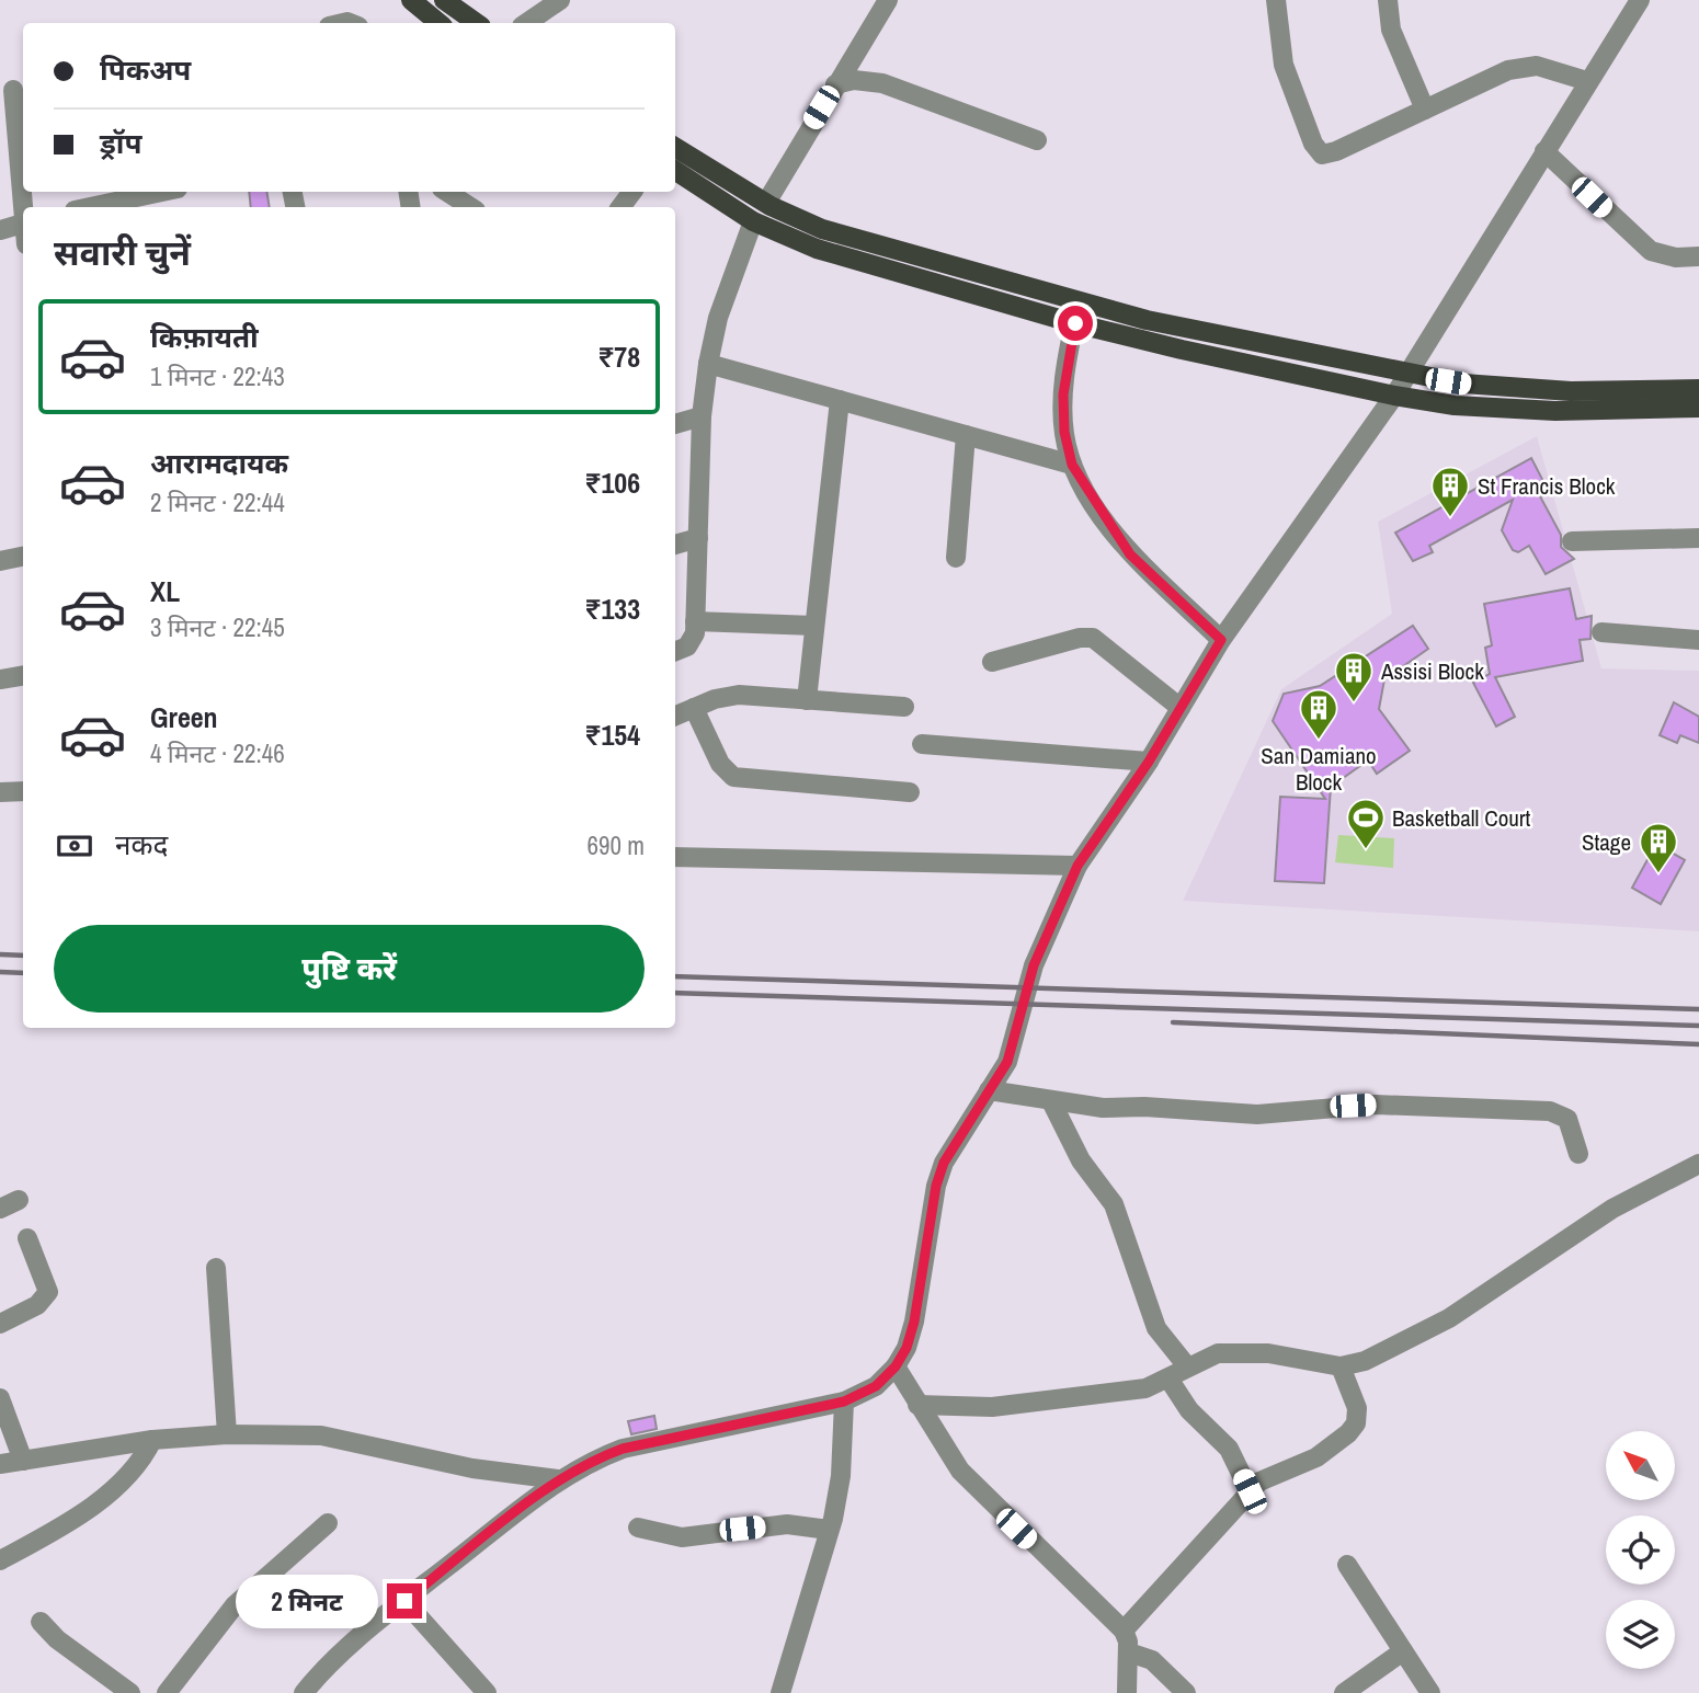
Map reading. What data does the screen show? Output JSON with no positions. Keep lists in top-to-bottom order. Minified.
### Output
{"places":{"building":["St Francis Block","Assisi Block","San Damiano Block","Stage"],"sports":["Basketball Court"]},"north":"top left","page":{"banner":["पिकअप","ड्रॉप"],"heading":"सवारी चुनें","list":[{"name":"किफ़ायती","note":"1 मिनट · 22:43","value":"₹78"},{"name":"आरामदायक","note":"2 मिनट · 22:44","value":"₹106"},{"name":"XL","note":"3 मिनट · 22:45","value":"₹133"},{"name":"Green","note":"4 मिनट · 22:46","value":"₹154"}],"pay":["नकद","690 m"],"buttons":"पुष्टि करें","bubble":"2 मिनट"}}
